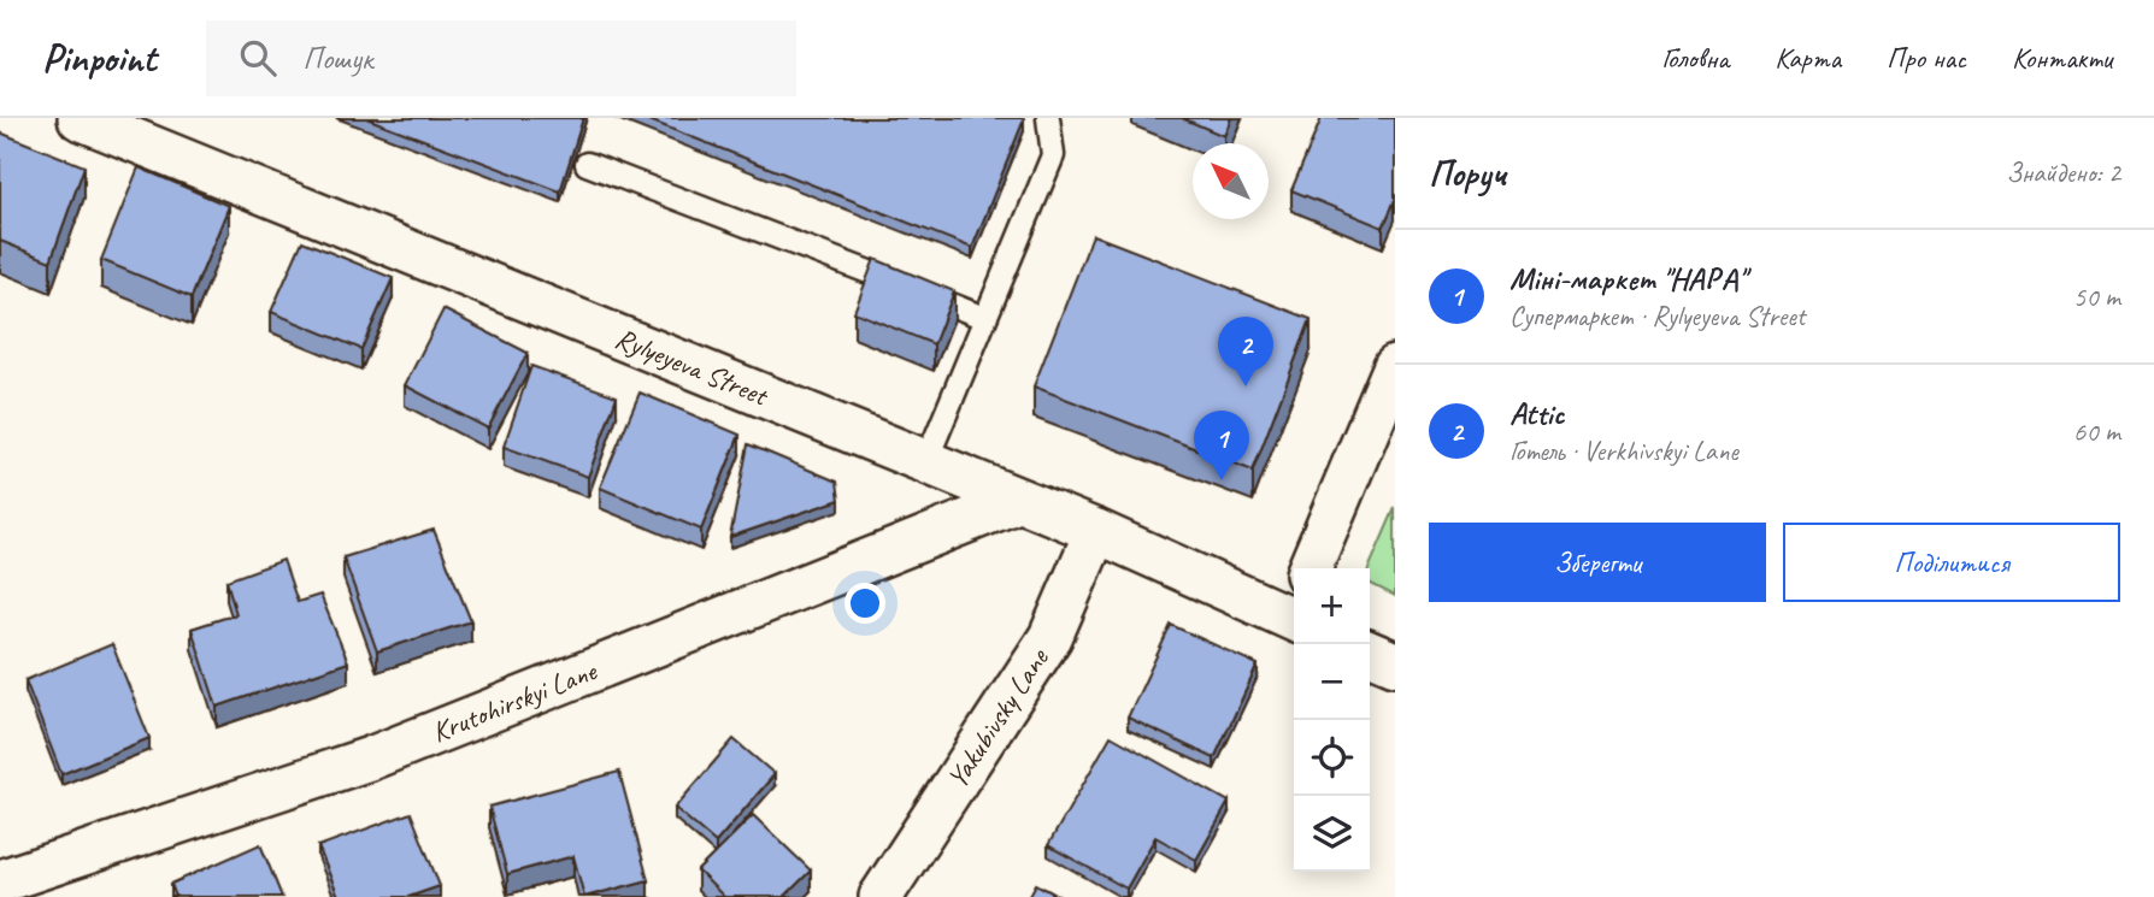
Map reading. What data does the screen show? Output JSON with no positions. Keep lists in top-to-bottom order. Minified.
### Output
{"streets":{"street":["Rylyeyeva Street","Krutohirskyi Lane","Yakubivsky Lane"]},"crossings":[["Rylyeyeva Street","Krutohirskyi Lane"],["Rylyeyeva Street","Yakubivsky Lane"]],"north":"top left","page":{"header":"Pinpoint","search":"Пошук","nav":["Головна","Карта","Про нас","Контакти"],"heading":["Поруч","Знайдено: 2"],"list":[{"mark":"1","name":"Міні-маркет \"НАРА\"","note":"Супермаркет · Rylyeyeva Street","value":"50 m"},{"mark":"2","name":"Attic","note":"Готель · Verkhivskyi Lane","value":"60 m"}],"pins":["2","1"],"buttons":["Зберегти","Поділитися"],"map_buttons":["+","−"]}}
